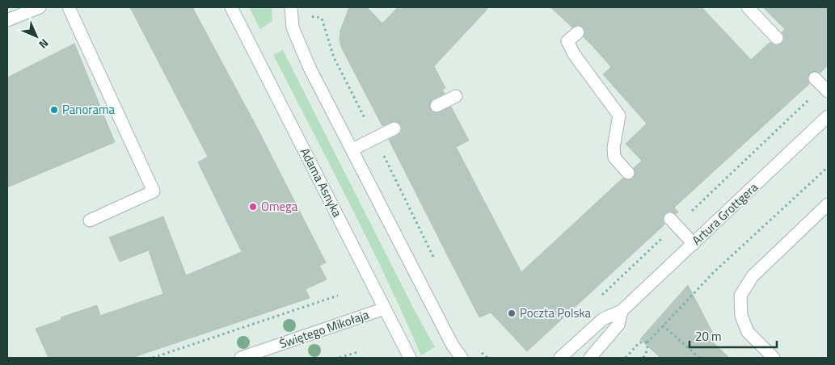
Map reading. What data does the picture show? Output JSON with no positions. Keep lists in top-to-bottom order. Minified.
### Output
{"streets":{"street":["Adama Asnyka","Artura Grottgera","Świętego Mikołaja"]},"crossings":[["Adama Asnyka","Świętego Mikołaja"]],"places":["Panorama","Omega","Poczta Polska"],"scale_bar":"20 m","north":"bottom right"}
